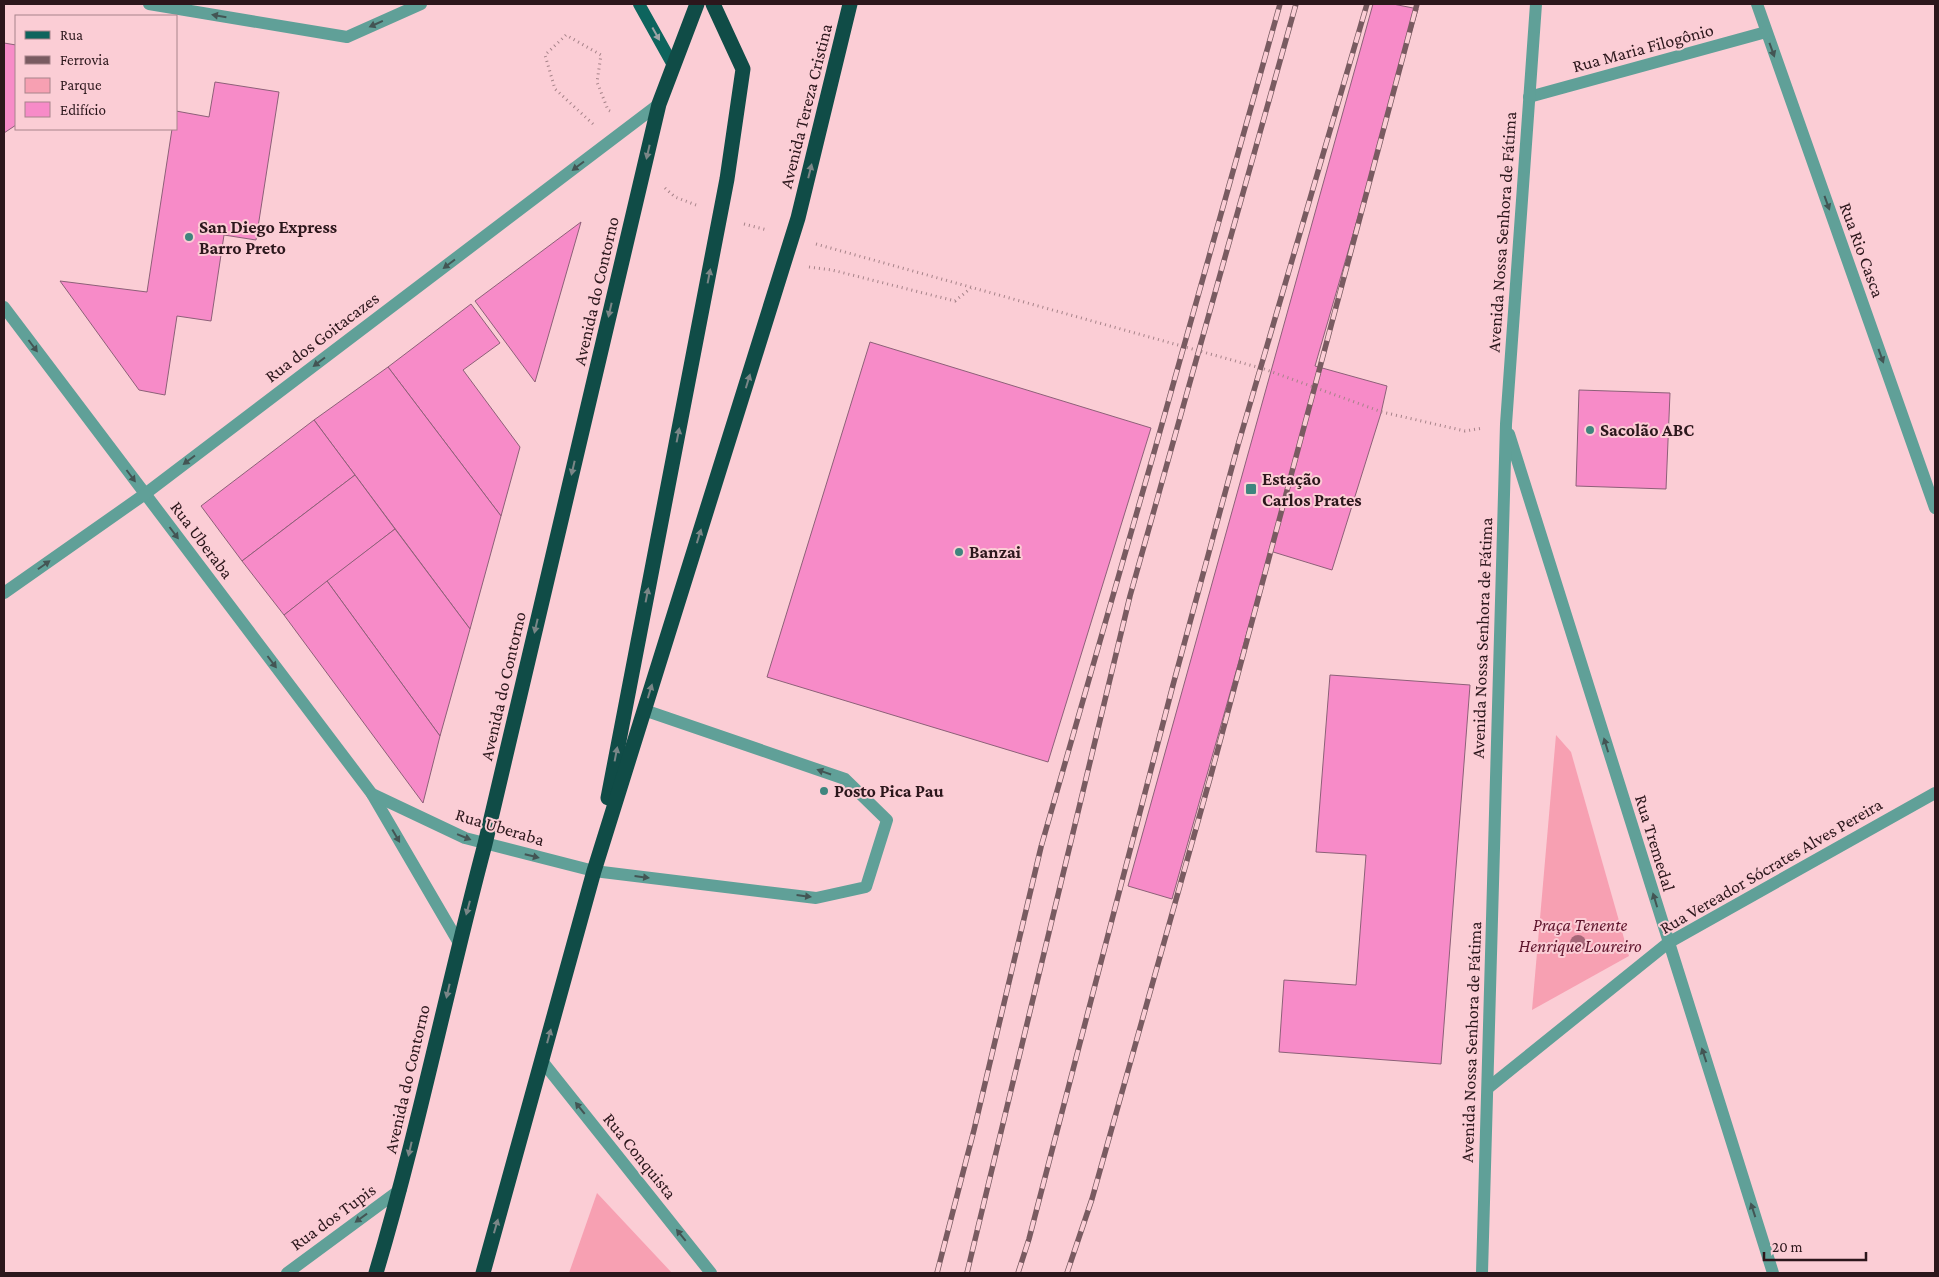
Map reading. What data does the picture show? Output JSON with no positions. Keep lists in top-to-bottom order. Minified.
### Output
{"streets":{"highway":["Avenida Tereza Cristina","Avenida do Contorno"],"street":["Rua Maria Filogônio","Avenida Nossa Senhora de Fátima","Rua Rio Casca","Rua dos Goitacazes","Rua Uberaba","Rua Tremedal","Rua Vereador Sócrates Alves Pereira","Rua Conquista","Rua dos Tupis"]},"crossings":[["Rua Maria Filogônio","Avenida Nossa Senhora de Fátima"],["Rua Maria Filogônio","Rua Rio Casca"],["Avenida Tereza Cristina","Rua Uberaba"],["Avenida Nossa Senhora de Fátima","Rua Tremedal"],["Avenida Nossa Senhora de Fátima","Rua Vereador Sócrates Alves Pereira"],["Avenida do Contorno","Rua dos Goitacazes"],["Avenida do Contorno","Rua Uberaba"],["Avenida do Contorno","Rua dos Tupis"],["Rua dos Goitacazes","Rua Uberaba"],["Rua Tremedal","Rua Vereador Sócrates Alves Pereira"]],"one_way":["Rua Rio Casca","Rua Tremedal","Rua Conquista","Rua dos Tupis"],"parks":["Praça Tenente Henrique Loureiro"],"places":{"other":["San Diego Express Barro Preto","Sacolão ABC","Banzai","Posto Pica Pau"],"transit":["Estação Carlos Prates"]},"legend":["Rua","Ferrovia","Parque","Edifício"],"scale_bar":"20 m"}
